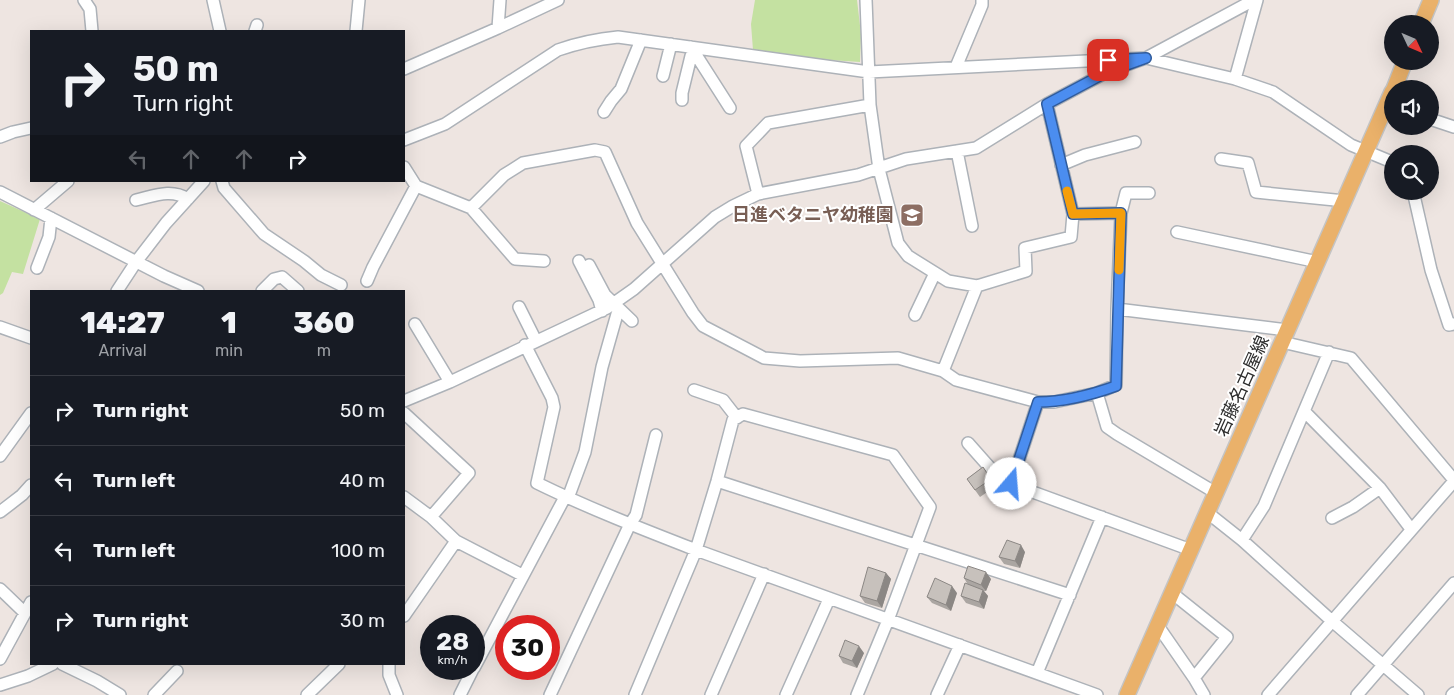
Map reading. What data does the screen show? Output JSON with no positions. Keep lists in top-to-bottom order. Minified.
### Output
{"streets":{"main road":["岩藤名古屋線"]},"places":{"school or university":["日進ベタニヤ幼稚園"]},"north":"bottom right","page":{"turn":["50 m","Turn right"],"eta":["14:27","Arrival","1","min","360","m"],"list":[{"name":"Turn right","value":"50 m"},{"name":"Turn left","value":"40 m"},{"name":"Turn left","value":"100 m"},{"name":"Turn right","value":"30 m"}],"speed":"28 km/h","limit":"30"}}
